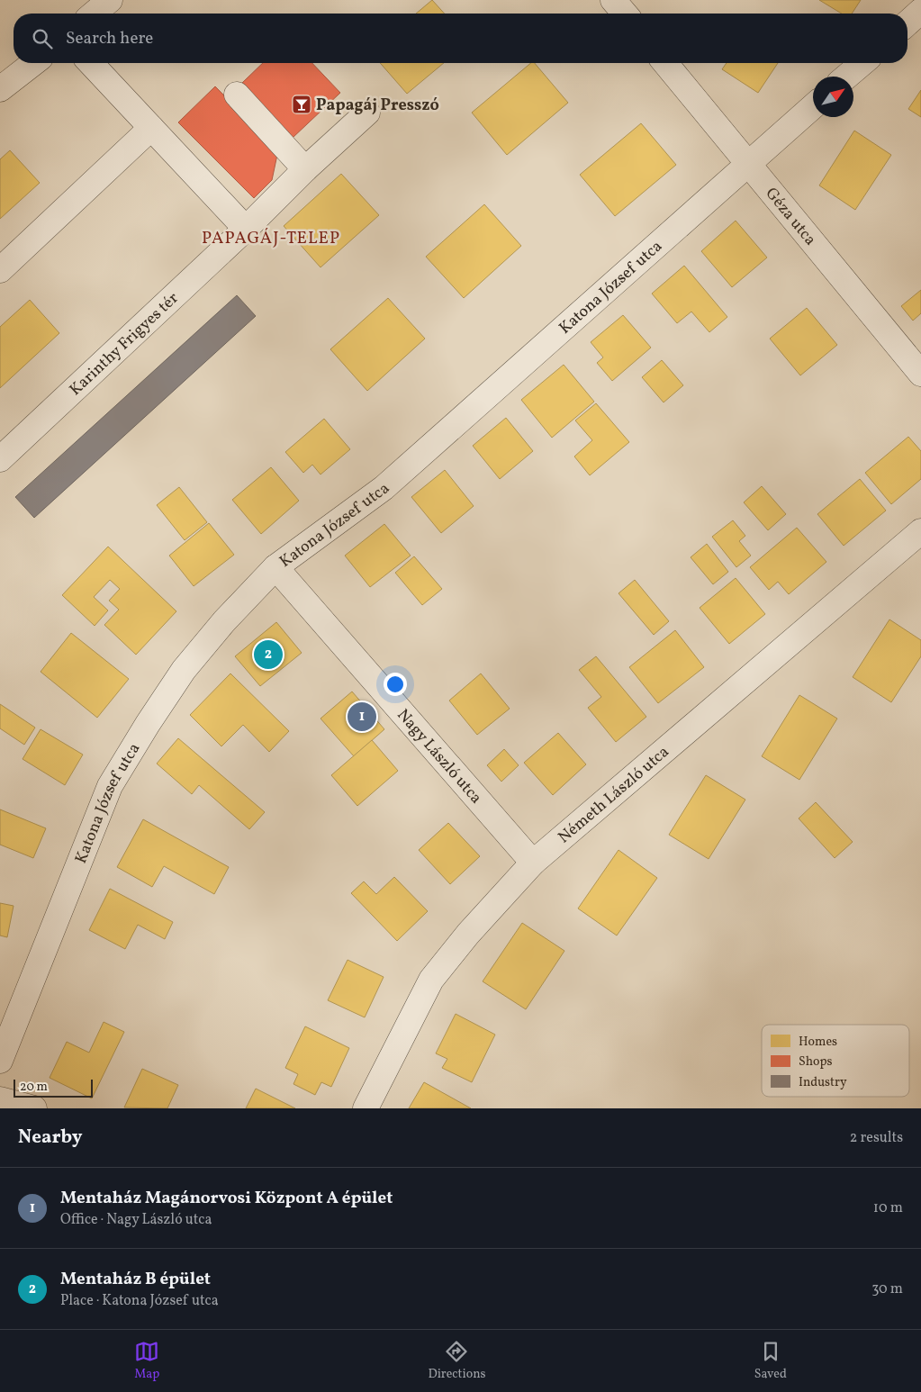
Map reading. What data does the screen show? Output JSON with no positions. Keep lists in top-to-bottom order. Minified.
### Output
{"streets":{"street":["Géza utca","Katona József utca","Karinthy Frigyes tér","Nagy László utca","Németh László utca"]},"crossings":[["Géza utca","Katona József utca"],["Katona József utca","Nagy László utca"],["Nagy László utca","Németh László utca"]],"districts":["PAPAGÁJ-TELEP"],"places":{"bar":["Papagáj Presszó"]},"legend":["Homes","Shops","Industry"],"scale_bar":"20 m","north":"top right","page":{"search":"Search here","pins":["2","1"],"scale":"20 m","heading":["Nearby","2 results"],"list":[{"mark":"1","name":"Mentaház Magánorvosi Központ A épület","note":"Office · Nagy László utca","value":"10 m"},{"mark":"2","name":"Mentaház B épület","note":"Place · Katona József utca","value":"30 m"}],"nav":["Map","Directions","Saved"]}}
